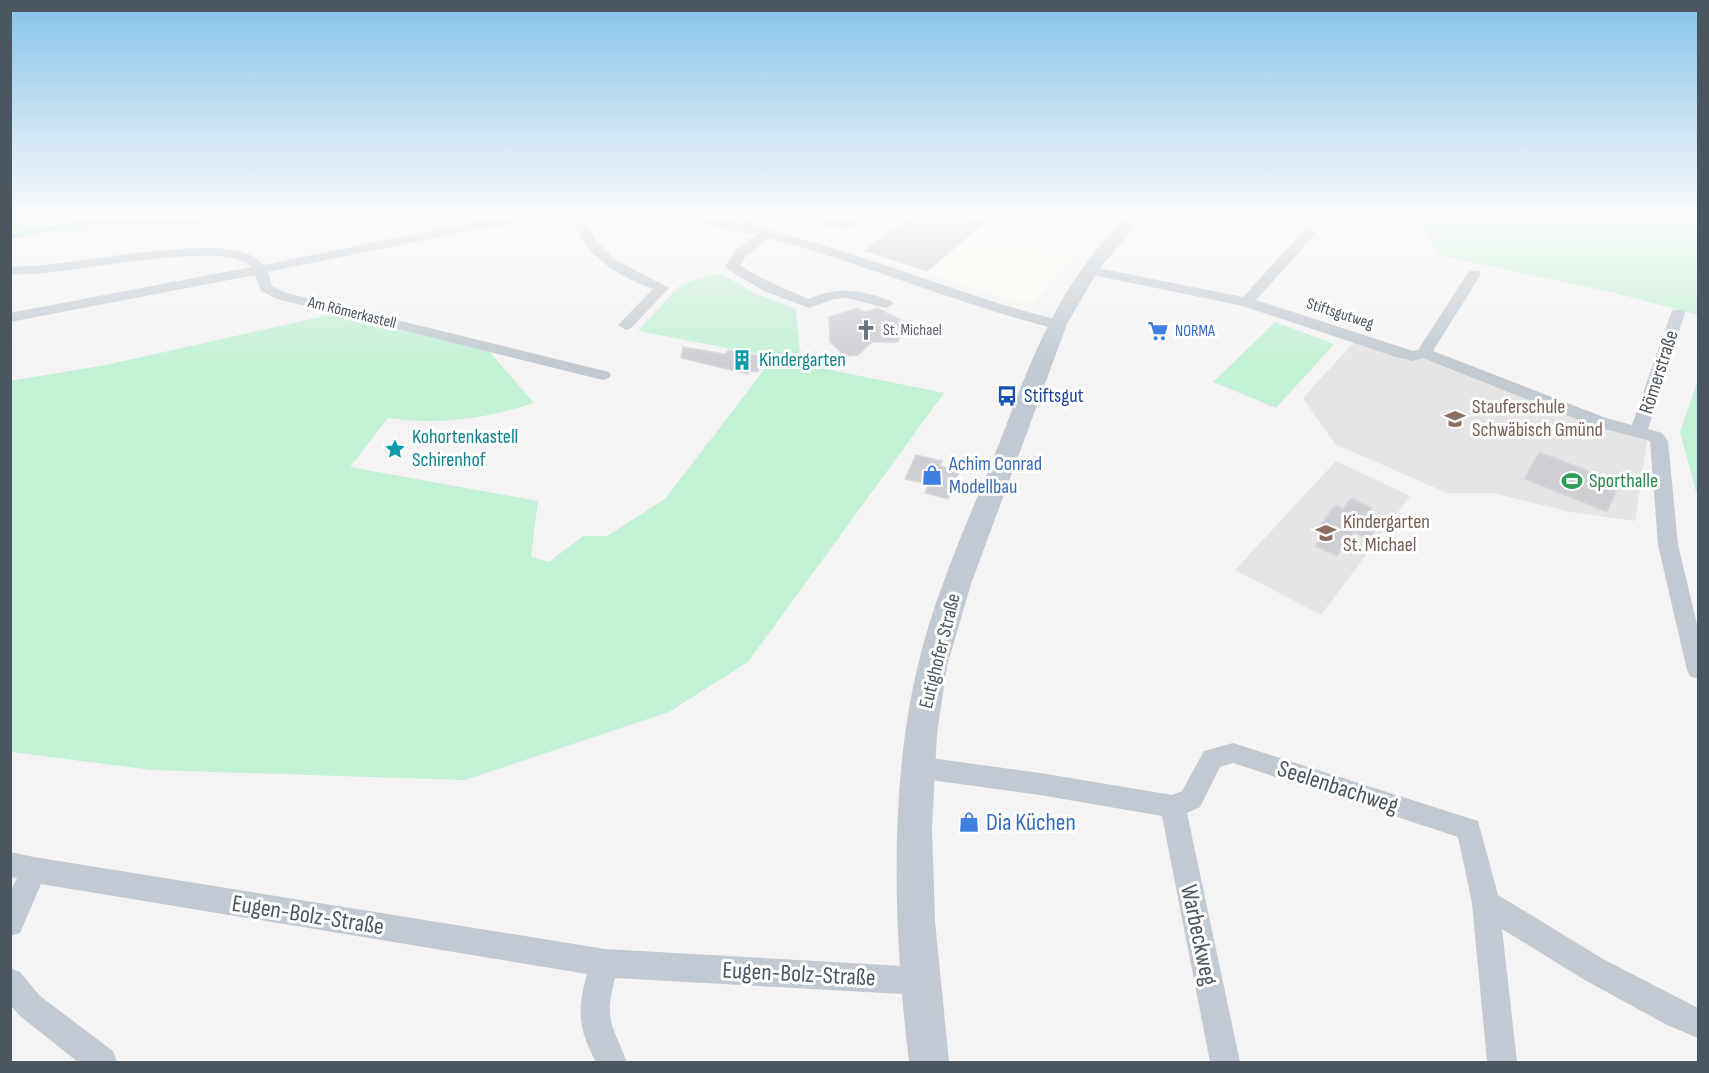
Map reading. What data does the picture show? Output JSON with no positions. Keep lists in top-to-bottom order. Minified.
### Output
{"streets":{"street":["Am Römerkastell","Stiftsgutweg","Römerstraße","Eutighofer Straße","Seelenbachweg","Eugen-Bolz-Straße","Warbeckweg"]},"crossings":[["Stiftsgutweg","Römerstraße"],["Stiftsgutweg","Eutighofer Straße"],["Eutighofer Straße","Eugen-Bolz-Straße"],["Seelenbachweg","Warbeckweg"]],"places":{"church":["St. Michael"],"supermarket":["NORMA"],"building":["Kindergarten"],"bus stop":["Stiftsgut"],"school or university":["Stauferschule Schwäbisch Gmünd","Kindergarten St. Michael"],"place":["Kohortenkastell Schirenhof"],"shop":["Achim Conrad Modellbau","Dia Küchen"],"sports":["Sporthalle"]}}
